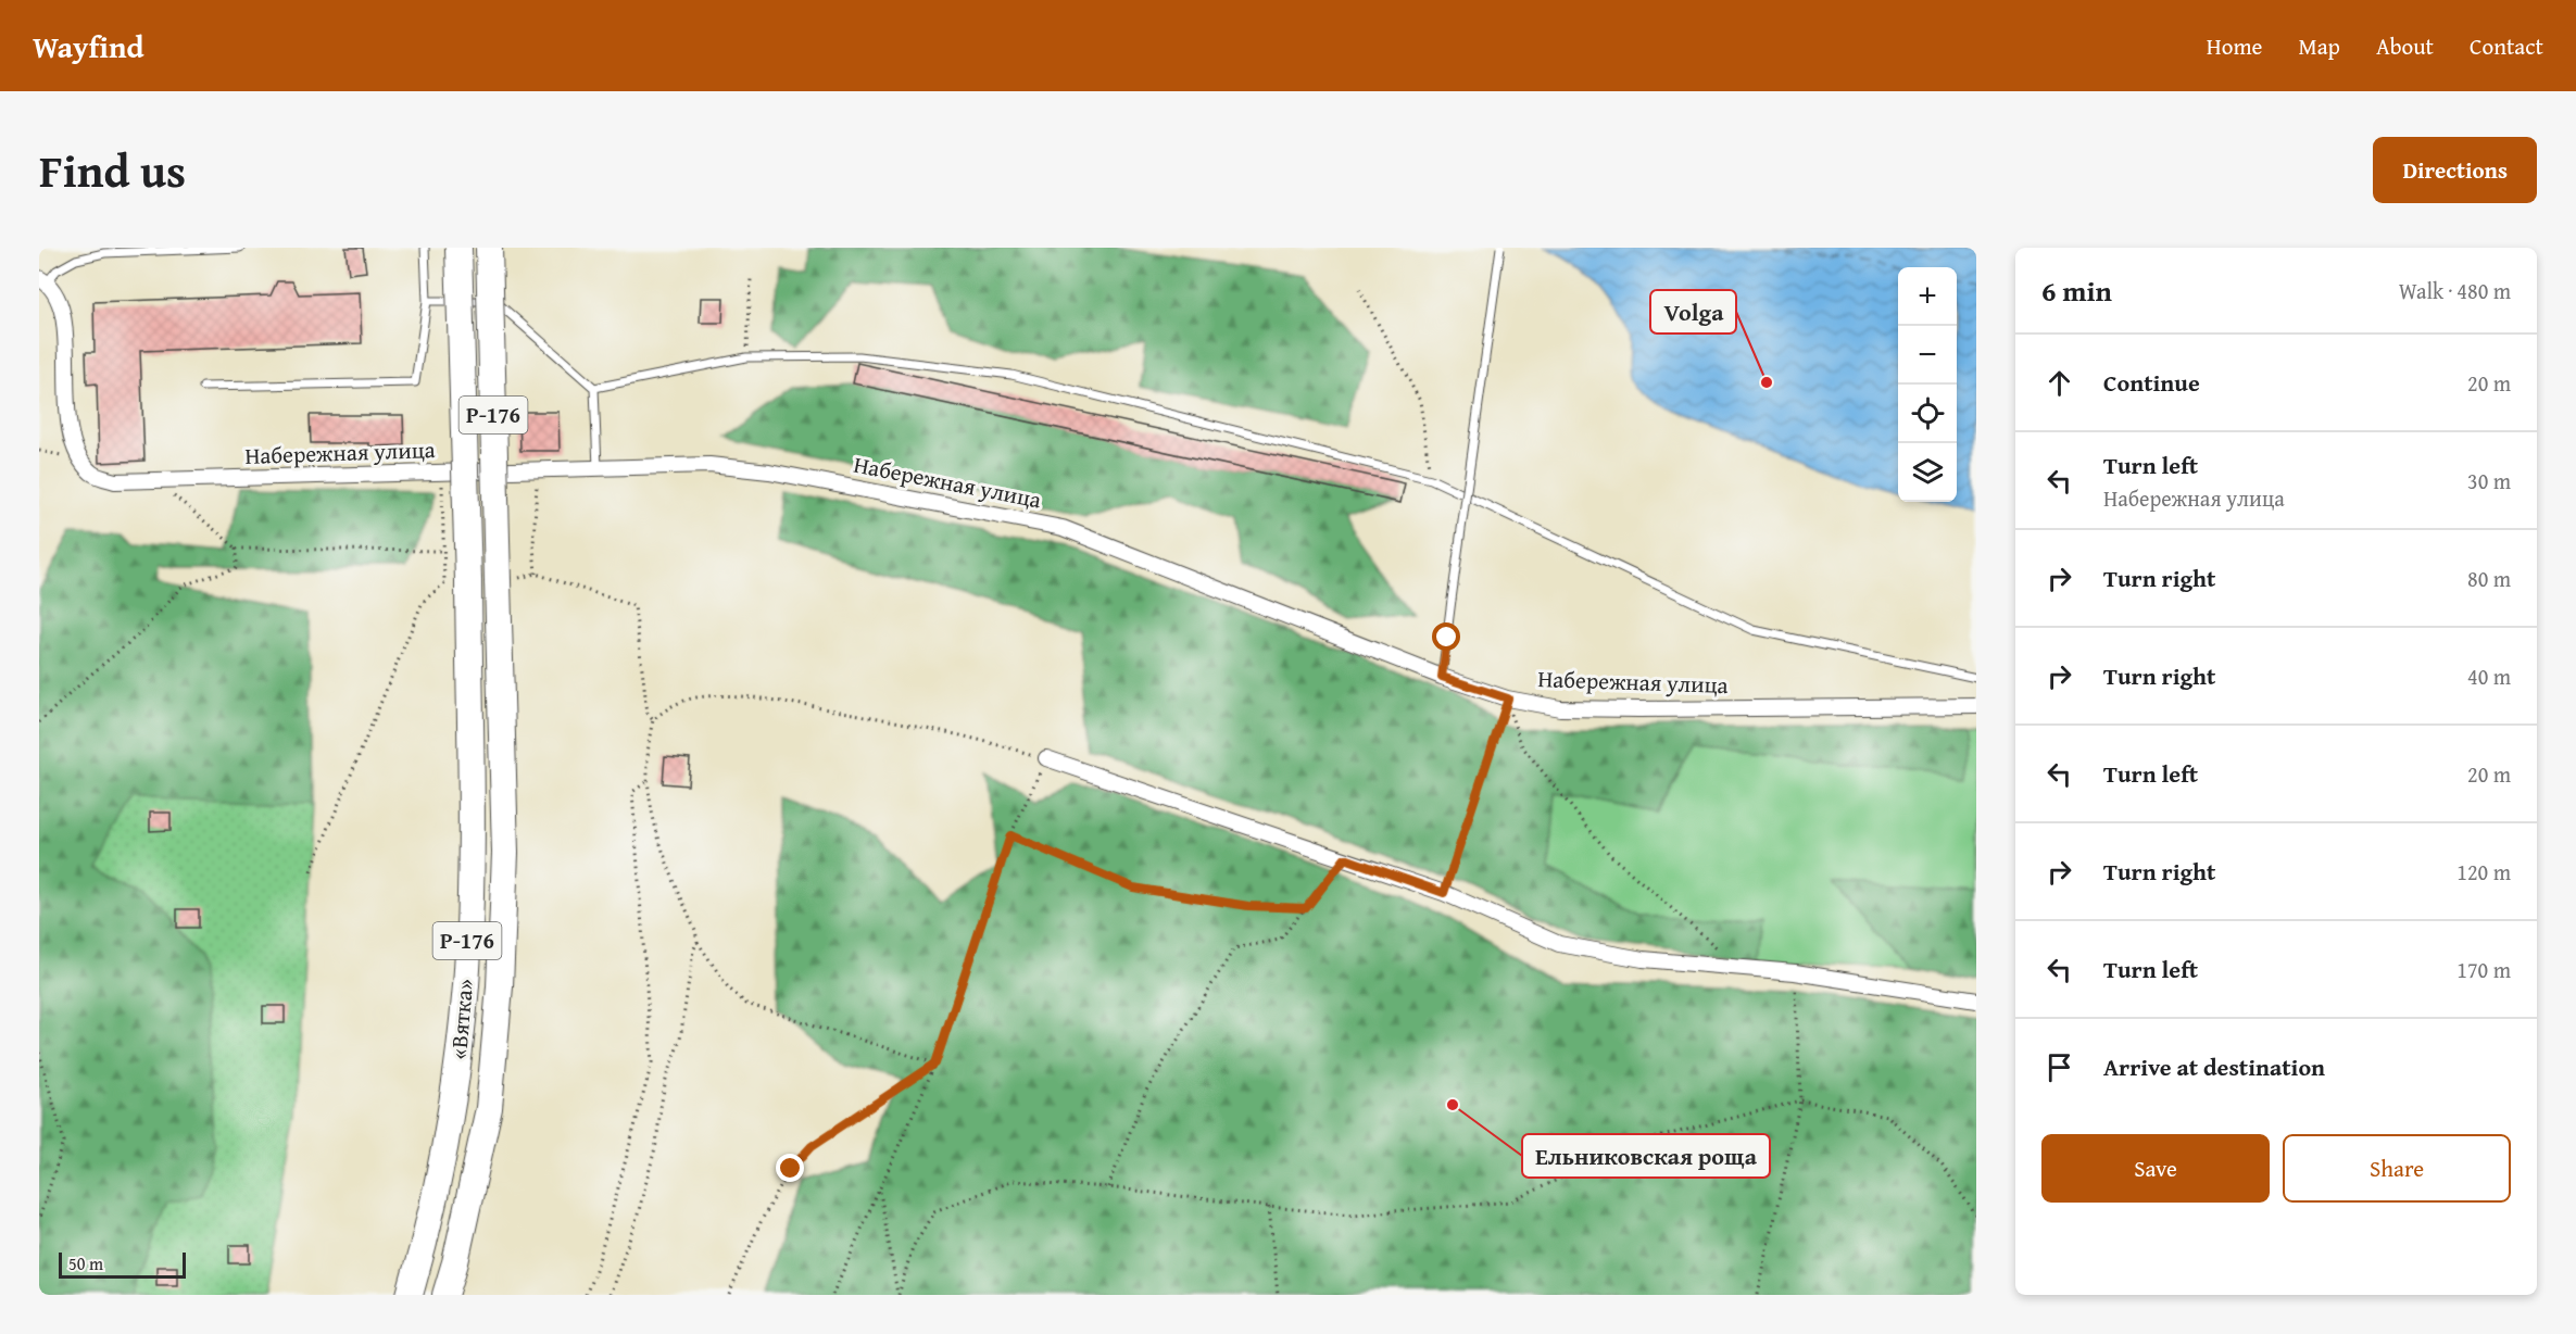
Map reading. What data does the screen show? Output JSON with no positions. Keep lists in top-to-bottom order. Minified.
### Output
{"streets":{"highway":["Р-176","«Вятка»"],"street":["Набережная улица"]},"places":["Volga","Ельниковская роща"],"scale_bar":"50 m","page":{"header":"Wayfind","nav":["Home","Map","About","Contact"],"title":"Find us","buttons":["Directions",["Save","Share"]],"heading":["6 min","Walk · 480 m"],"map_buttons":["+","−"],"list":[["Continue","20 m"],["Turn left","Набережная улица","30 m"],["Turn right","80 m"],["Turn right","40 m"],["Turn left","20 m"],["Turn right","120 m"],["Turn left","170 m"],"Arrive at destination"],"scale":"50 m"}}
